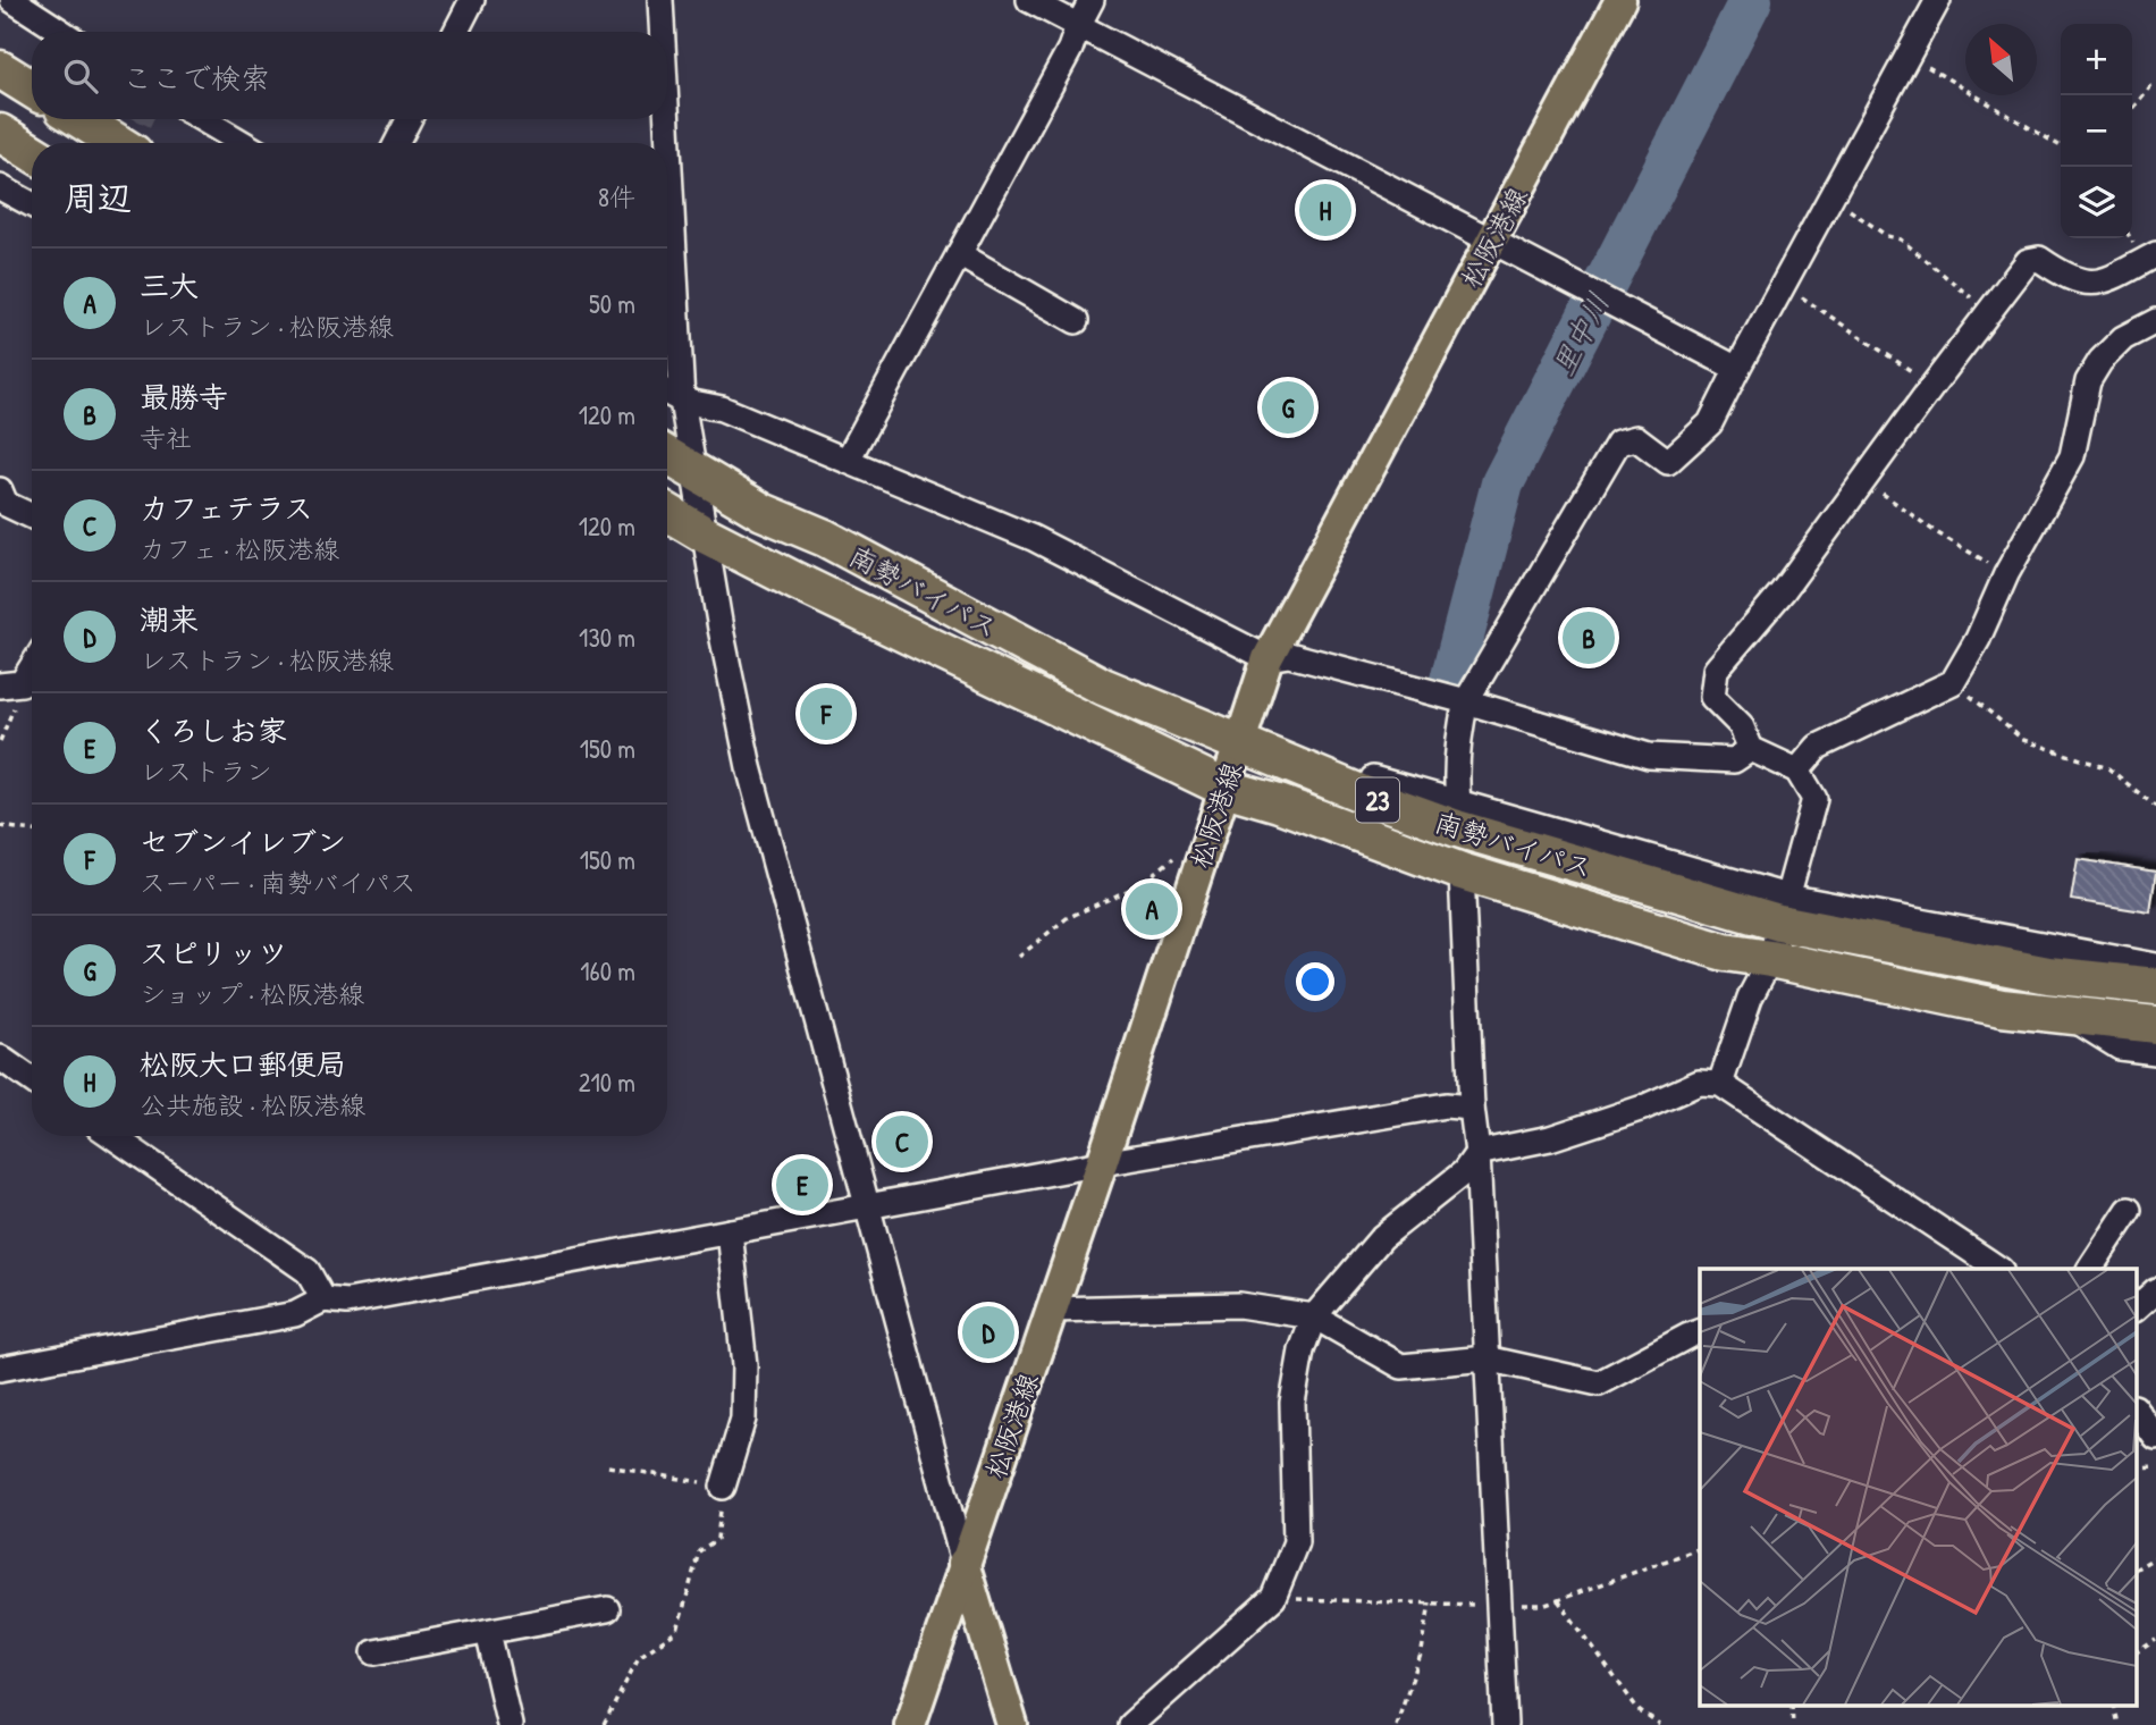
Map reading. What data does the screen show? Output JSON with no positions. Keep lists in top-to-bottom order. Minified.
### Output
{"streets":{"highway":["南勢バイパス","23"],"main road":["松阪港線"]},"crossings":[["松阪港線","南勢バイパス"]],"water":["里中川"],"north":"top left","page":{"map_buttons":["+","−"],"search":"ここで検索","heading":["周辺","8件"],"pins":["H","G","B","F","A","C","E","D"],"list":[{"mark":"A","name":"三大","note":"レストラン · 松阪港線","value":"50 m"},{"mark":"B","name":"最勝寺","note":"寺社","value":"120 m"},{"mark":"C","name":"カフェテラス","note":"カフェ · 松阪港線","value":"120 m"},{"mark":"D","name":"潮来","note":"レストラン · 松阪港線","value":"130 m"},{"mark":"E","name":"くろしお家","note":"レストラン","value":"150 m"},{"mark":"F","name":"セブンイレブン","note":"スーパー · 南勢バイパス","value":"150 m"},{"mark":"G","name":"スピリッツ","note":"ショップ · 松阪港線","value":"160 m"},{"mark":"H","name":"松阪大口郵便局","note":"公共施設 · 松阪港線","value":"210 m"}]}}
